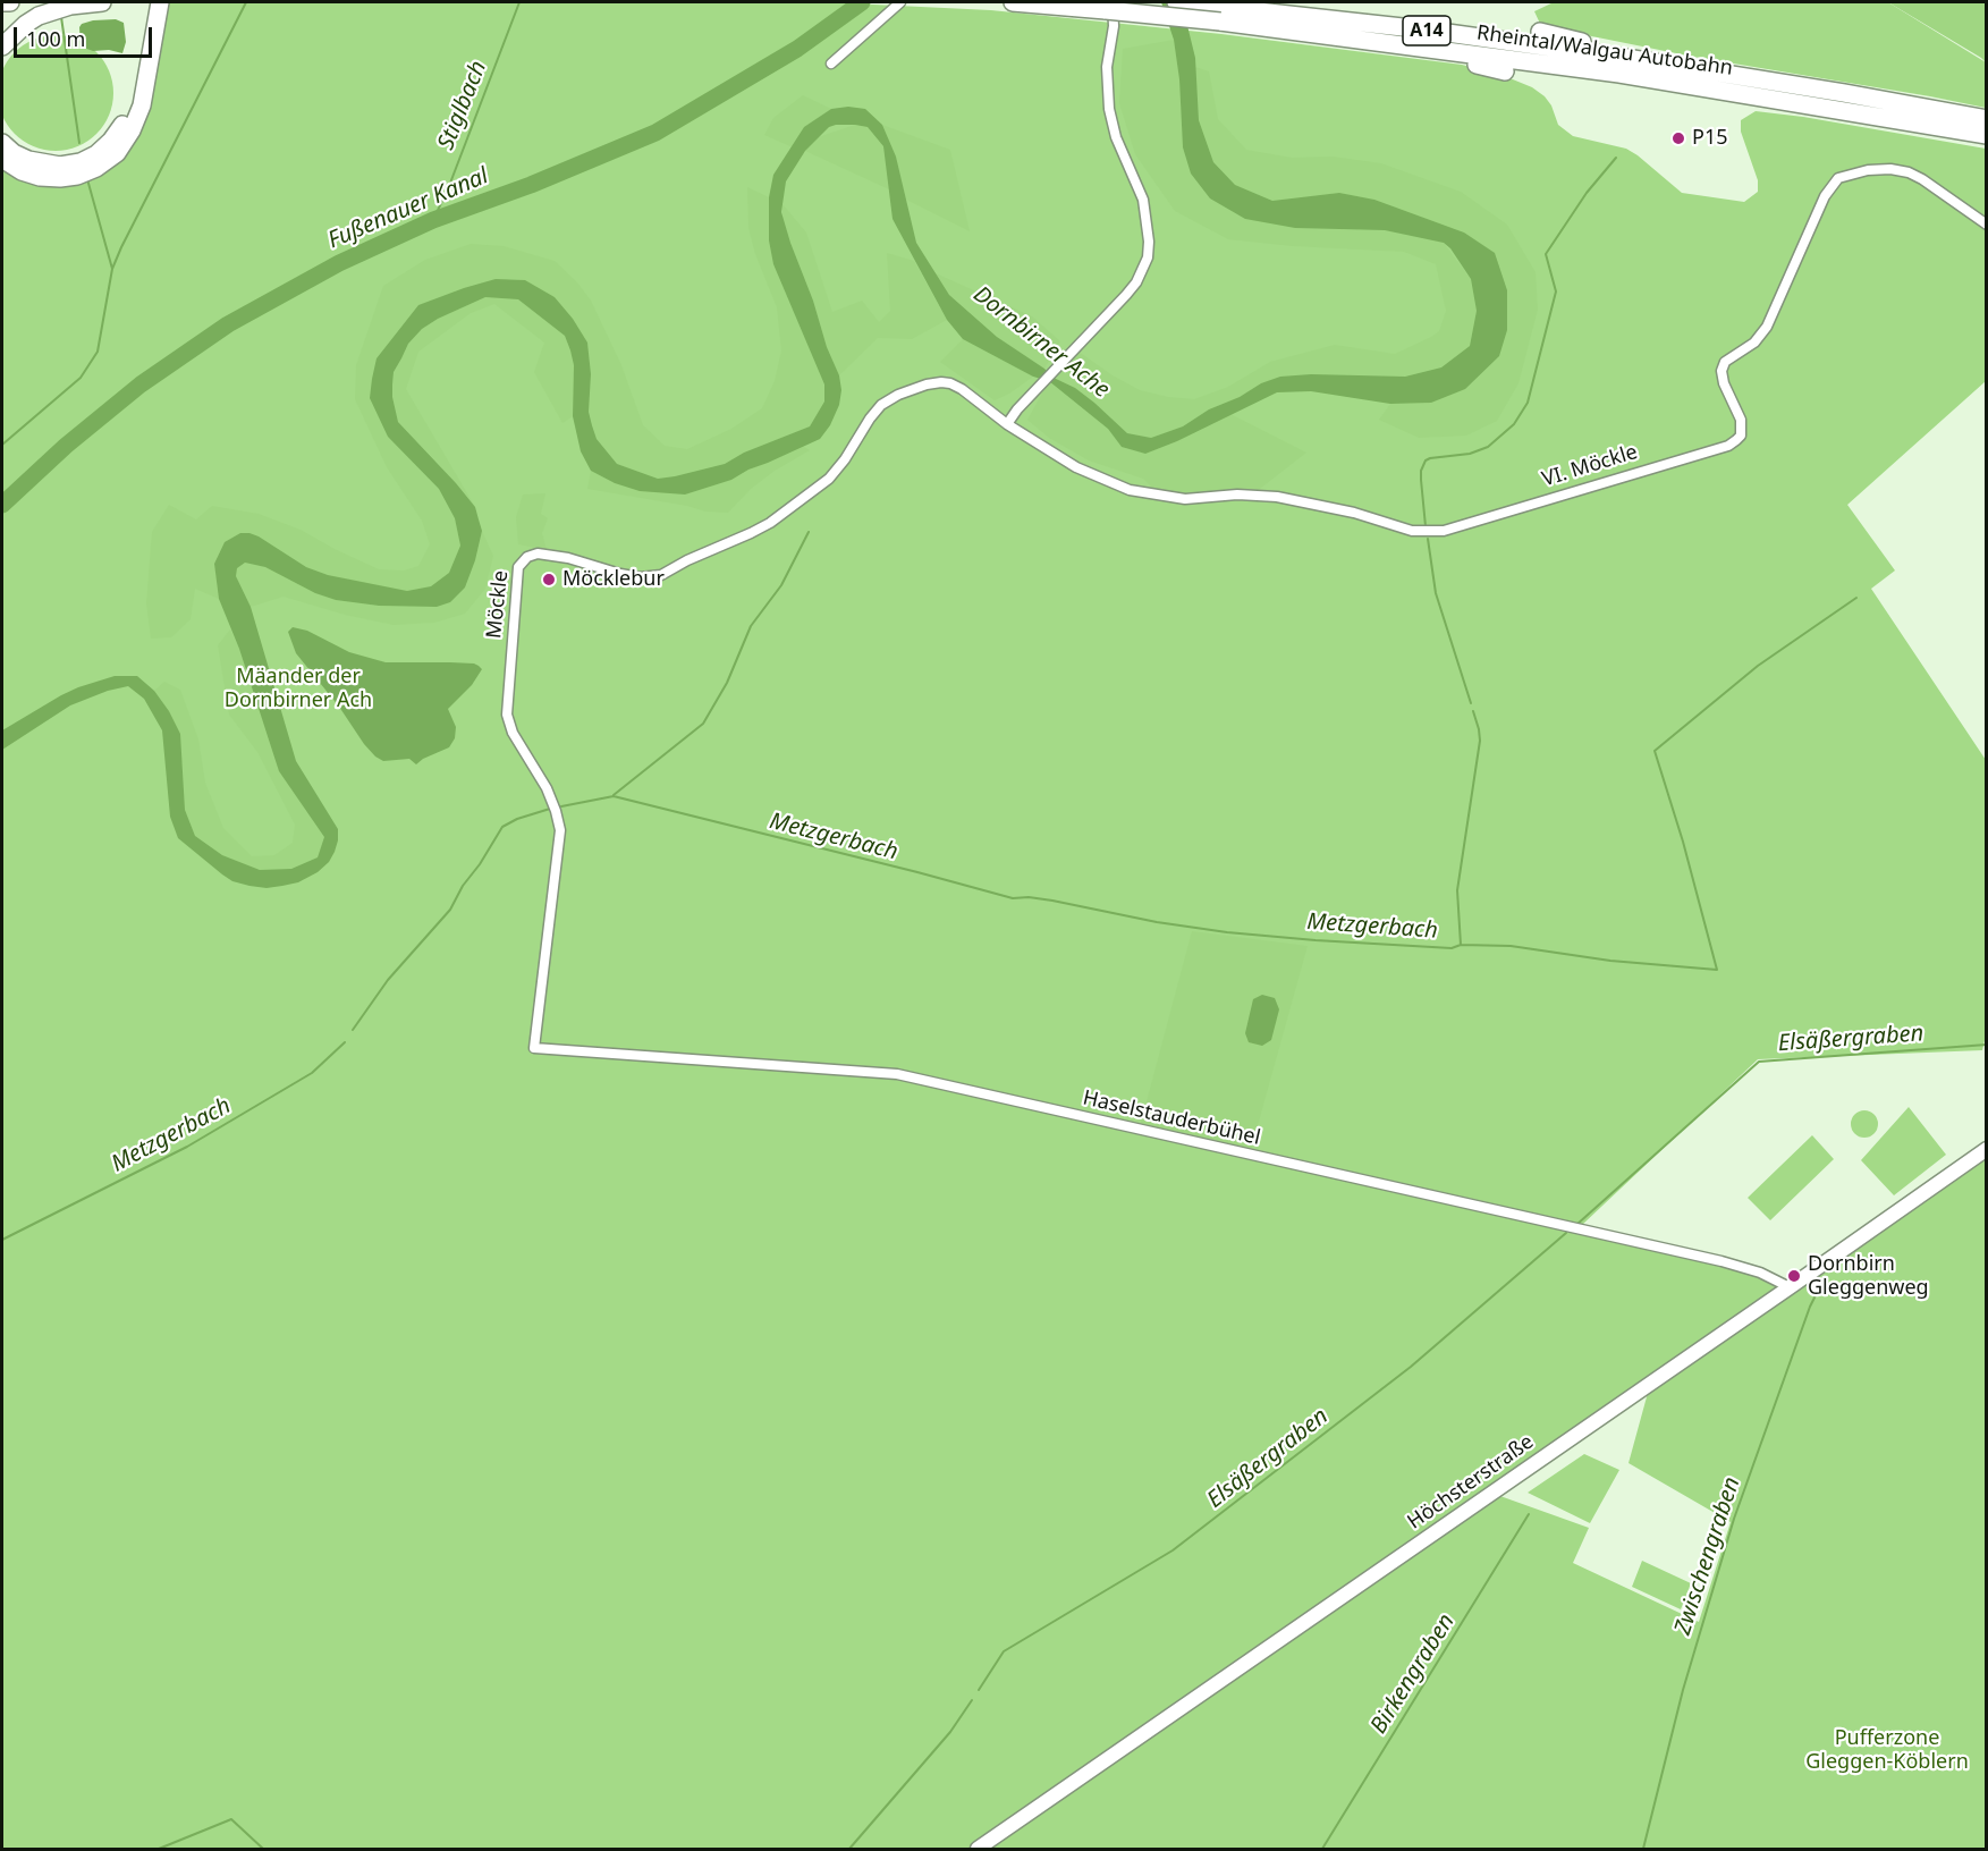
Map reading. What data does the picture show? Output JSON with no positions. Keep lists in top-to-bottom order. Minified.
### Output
{"streets":{"highway":["A14","Rheintal/Walgau Autobahn"],"main road":["Höchsterstraße"],"street":["VI. Möckle","Möckle","Haselstauderbühel"]},"crossings":[["VI. Möckle","Möckle"],["Möckle","Haselstauderbühel"],["Haselstauderbühel","Höchsterstraße"]],"water":["Stiglbach","Fußenauer Kanal","Dornbirner Ache","Metzgerbach","Elsäßergraben","Zwischengraben","Birkengraben"],"parks":["Mäander der Dornbirner Ach","Pufferzone Gleggen-Köblern"],"places":["P15","Möcklebur","Dornbirn Gleggenweg"],"scale_bar":"100 m"}
